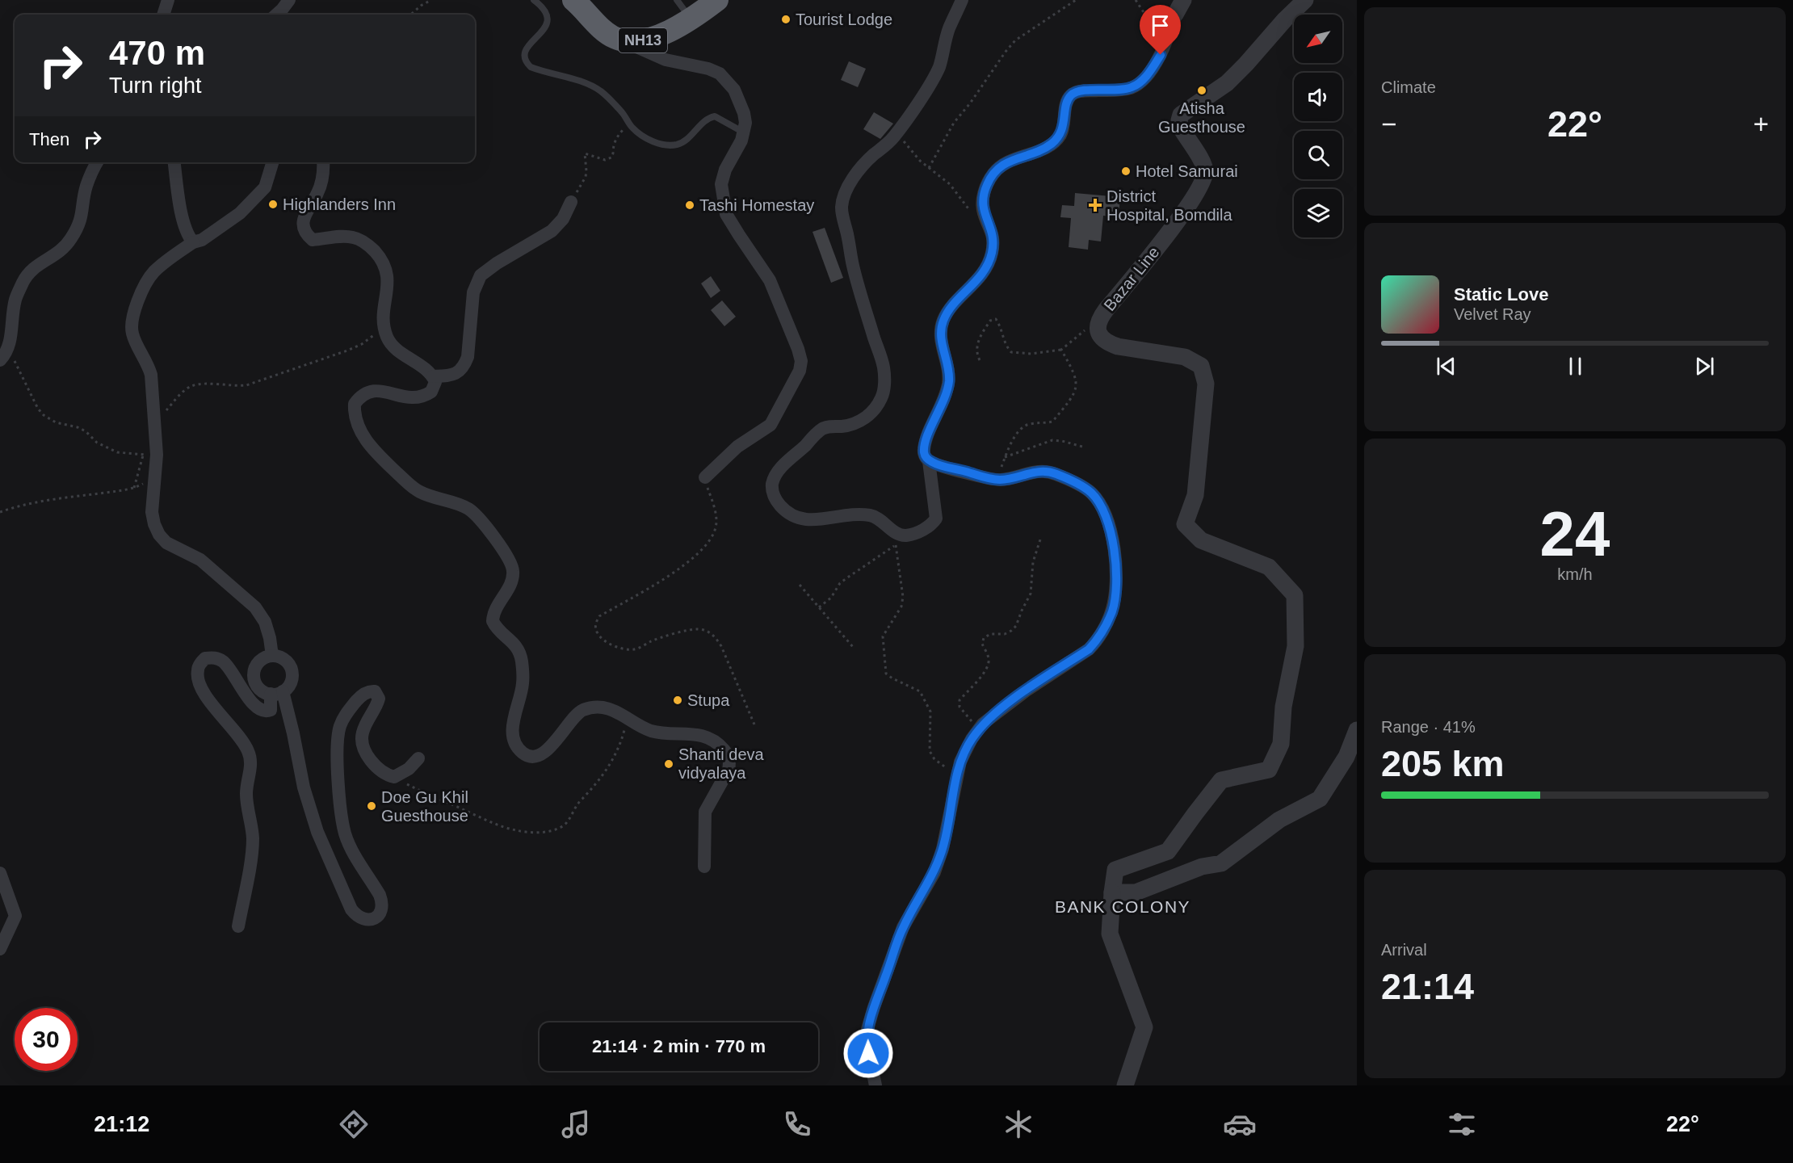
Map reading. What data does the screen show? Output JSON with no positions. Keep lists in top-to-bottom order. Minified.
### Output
{"streets":{"highway":["NH13"],"street":["Bazar Line"]},"districts":["BANK COLONY"],"places":{"other":["Tourist Lodge","Atisha Guesthouse","Hotel Samurai","Highlanders Inn","Tashi Homestay","Stupa","Shanti deva vidyalaya","Doe Gu Khil Guesthouse"],"health":["District Hospital, Bomdila"]},"north":"bottom left","page":{"tile":["Climate",["24","km/h"],["Range · 41%","205 km"],["Arrival","21:14"]],"turn":["470 m","Turn right"],"heat":["−","22°","+"],"then":"Then","song":["Static Love","Velvet Ray"],"limit":"30","trip":"21:14 · 2 min · 770 m","tabs":["21:12","22°"]}}
